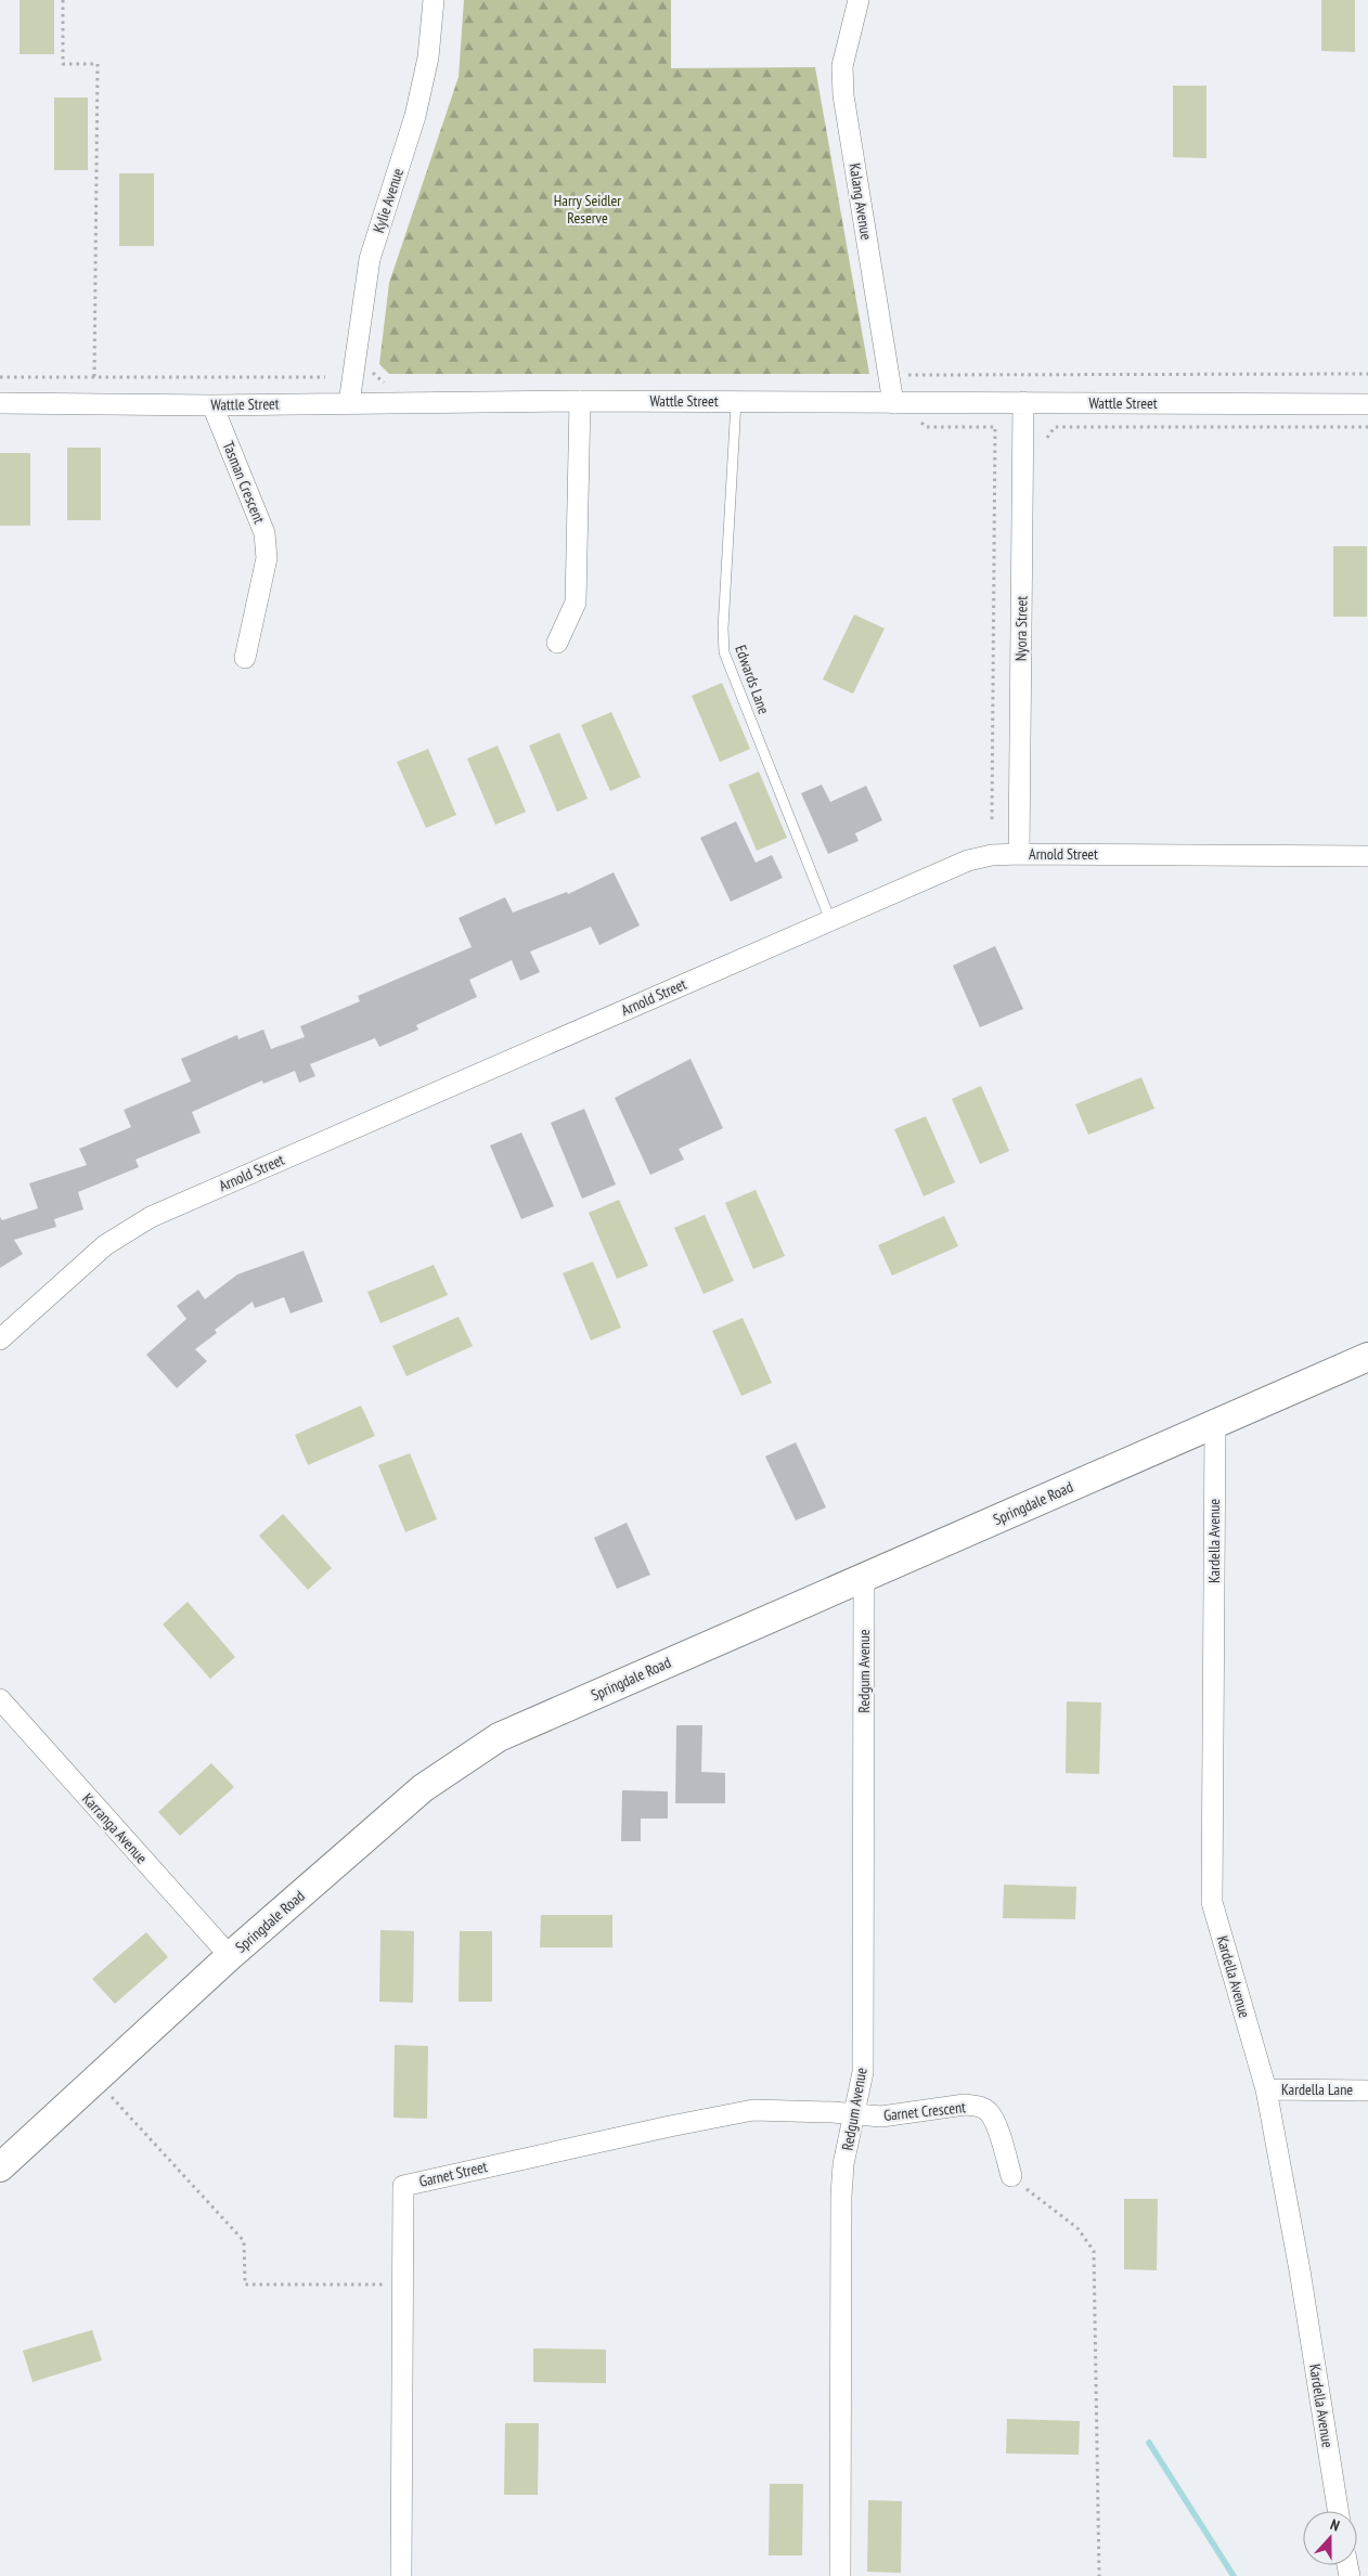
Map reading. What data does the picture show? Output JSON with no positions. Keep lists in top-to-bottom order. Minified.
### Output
{"streets":{"main road":["Springdale Road"],"street":["Kylie Avenue","Kalang Avenue","Wattle Street","Tasman Crescent","Nyora Street","Arnold Street","Kardella Avenue","Redgum Avenue","Karranga Avenue","Kardella Lane","Garnet Crescent","Garnet Street"],"lane":["Edwards Lane"]},"crossings":[["Kylie Avenue","Wattle Street"],["Kalang Avenue","Wattle Street"],["Wattle Street","Tasman Crescent"],["Wattle Street","Nyora Street"],["Wattle Street","Edwards Lane"],["Nyora Street","Arnold Street"],["Edwards Lane","Arnold Street"],["Springdale Road","Kardella Avenue"],["Springdale Road","Redgum Avenue"],["Springdale Road","Karranga Avenue"],["Kardella Avenue","Kardella Lane"],["Redgum Avenue","Garnet Crescent"],["Redgum Avenue","Garnet Street"],["Garnet Crescent","Garnet Street"]],"parks":["Harry Seidler Reserve"],"north":"top"}
